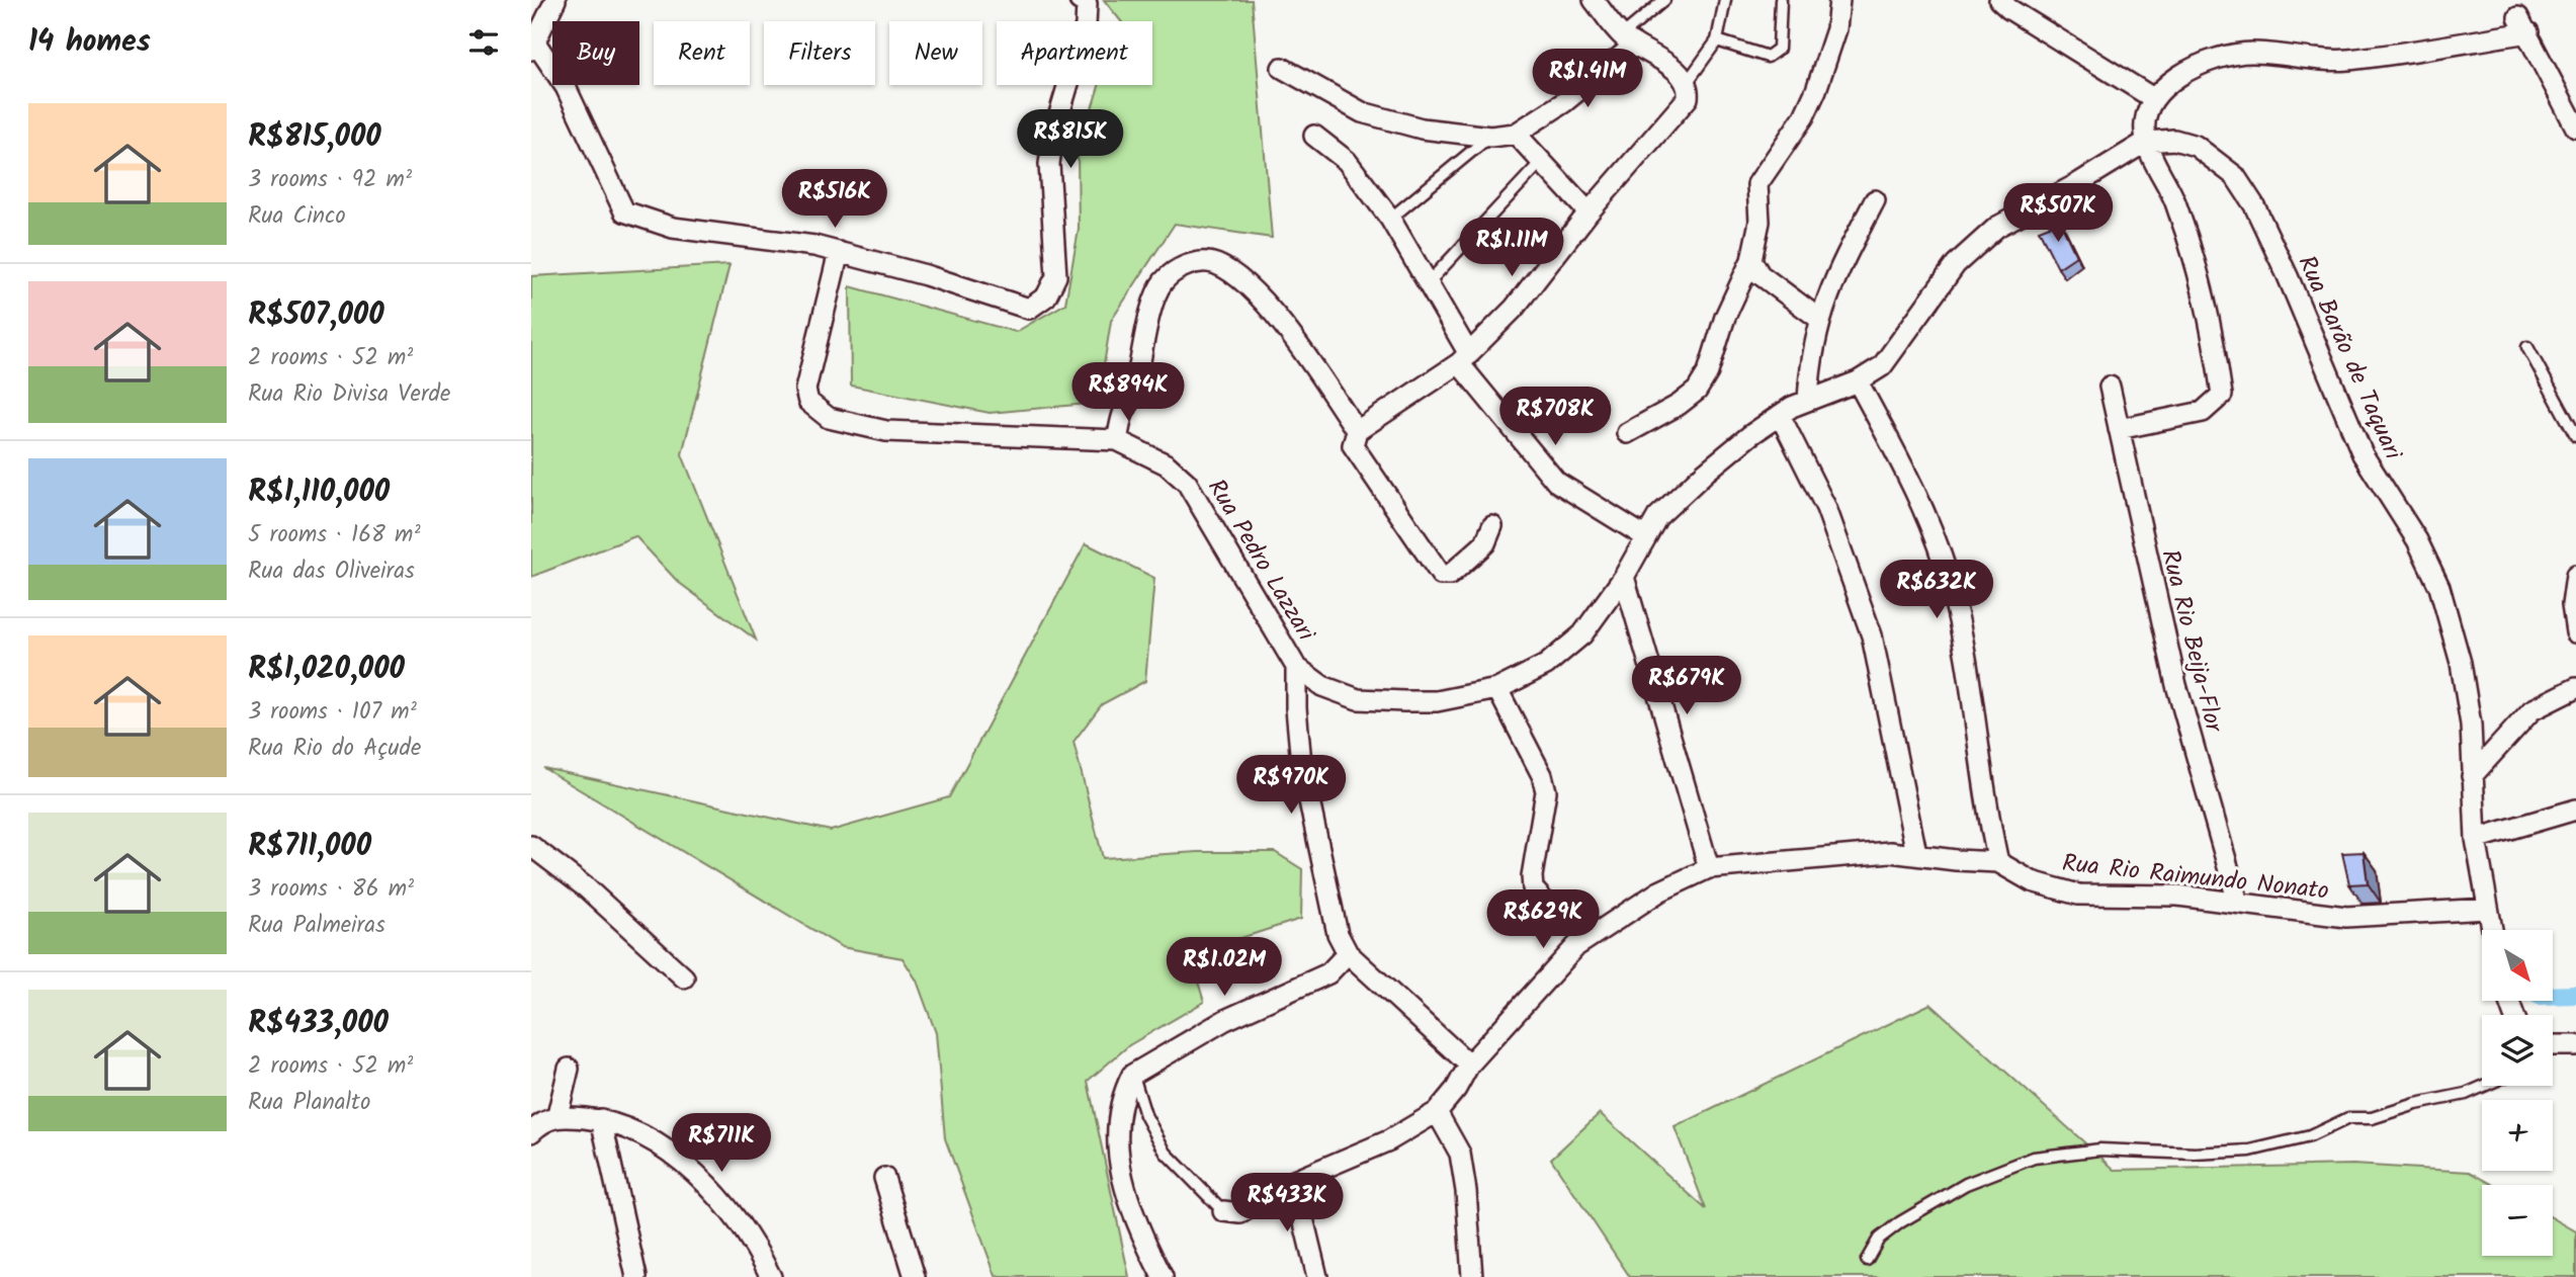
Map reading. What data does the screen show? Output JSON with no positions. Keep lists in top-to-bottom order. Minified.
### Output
{"streets":{"street":["Rua Barão de Taquari","Rua Pedro Lazzari","Rua Rio Beija-Flor","Rua Rio Raimundo Nonato"]},"crossings":[["Rua Barão de Taquari","Rua Rio Raimundo Nonato"],["Rua Rio Beija-Flor","Rua Rio Raimundo Nonato"]],"north":"bottom right","page":{"heading":"14 homes","chip":["Buy","Rent","Filters","New","Apartment"],"price":["R$1.41M","R$815K","R$516K","R$507K","R$1.11M","R$894K","R$708K","R$632K","R$679K","R$970K","R$629K","R$1.02M","R$711K","R$433K"],"list":[{"name":"R$815,000","note":"3 rooms · 92 m² · Rua Cinco"},{"name":"R$507,000","note":"2 rooms · 52 m² · Rua Rio Divisa Verde"},{"name":"R$1,110,000","note":"5 rooms · 168 m² · Rua das Oliveiras"},{"name":"R$1,020,000","note":"3 rooms · 107 m² · Rua Rio do Açude"},{"name":"R$711,000","note":"3 rooms · 86 m² · Rua Palmeiras"},{"name":"R$433,000","note":"2 rooms · 52 m² · Rua Planalto"}],"map_buttons":["+","−"]}}
